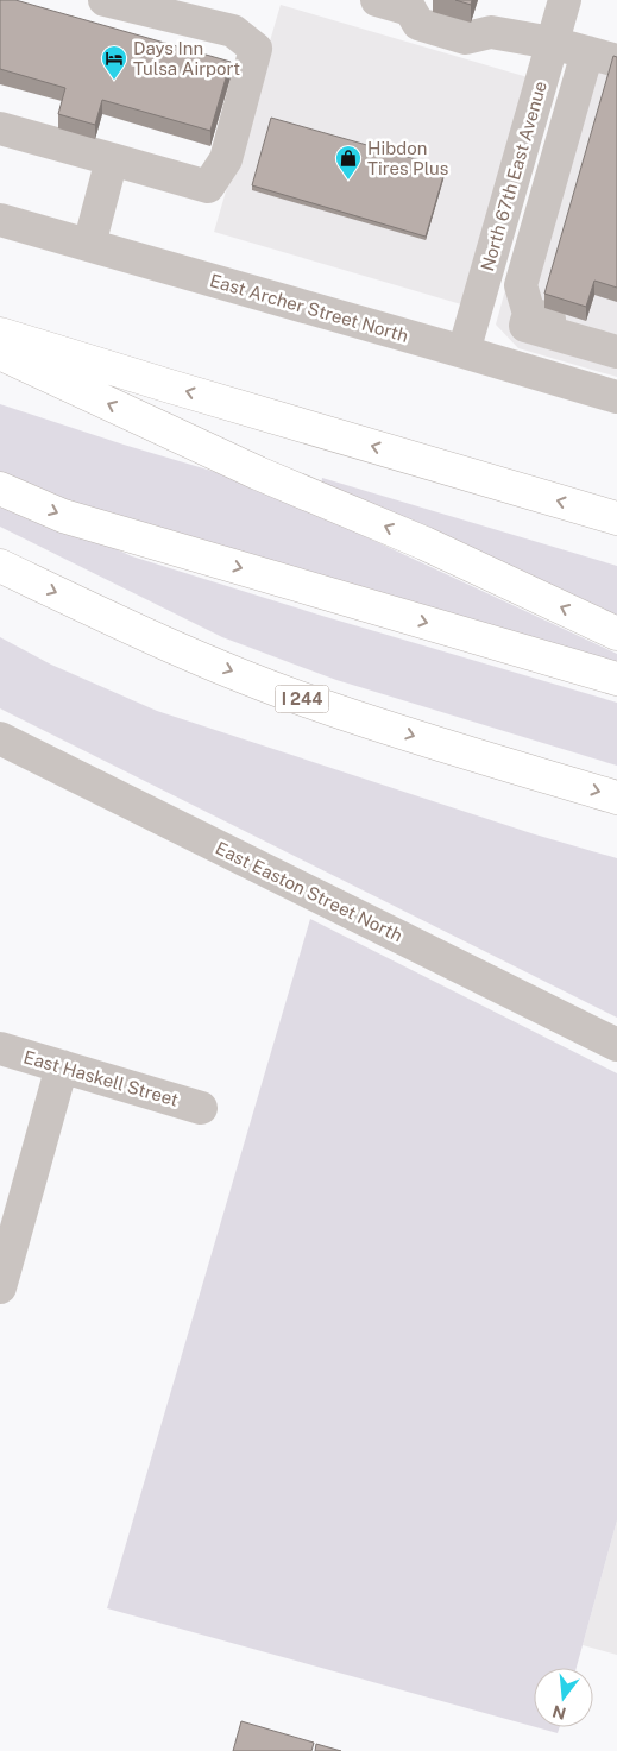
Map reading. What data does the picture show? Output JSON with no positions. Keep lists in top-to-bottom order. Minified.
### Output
{"streets":{"highway":["I 244"],"street":["North 67th East Avenue","East Archer Street North","East Easton Street North","East Haskell Street"]},"crossings":[["North 67th East Avenue","East Archer Street North"]],"places":{"hotel":["Days Inn Tulsa Airport"],"shop":["Hibdon Tires Plus"]},"north":"bottom"}
